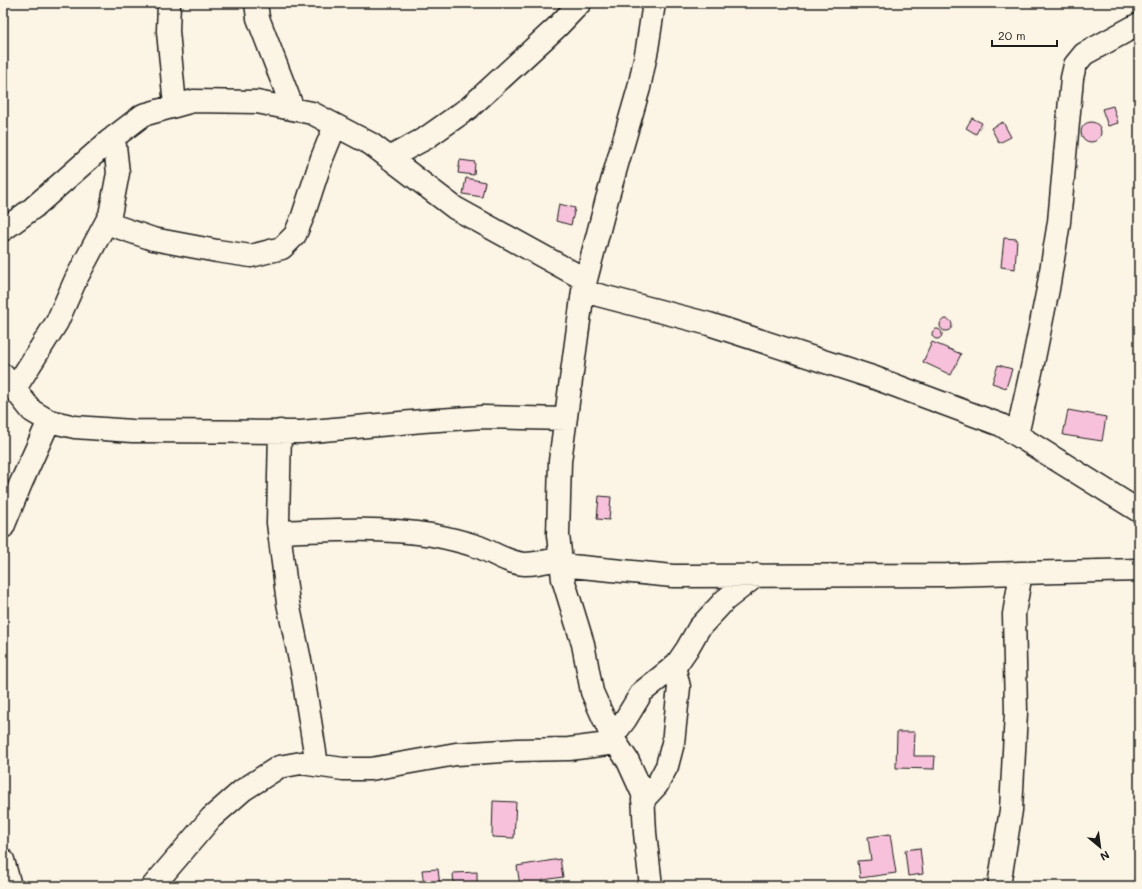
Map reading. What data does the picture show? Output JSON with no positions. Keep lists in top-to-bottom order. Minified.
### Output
{"scale_bar":"20 m","north":"bottom right"}
